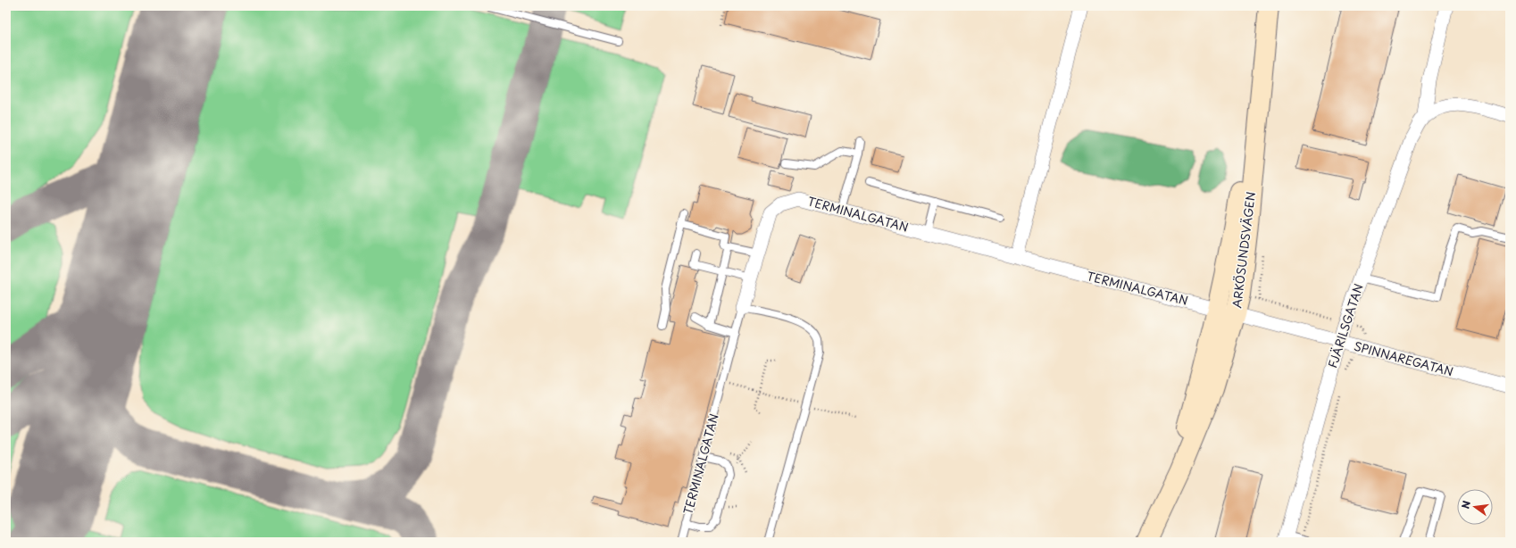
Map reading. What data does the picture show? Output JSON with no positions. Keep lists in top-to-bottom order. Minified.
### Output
{"streets":{"main road":["ARKÖSUNDSVÄGEN"],"street":["TERMINALGATAN","FJÄRILSGATAN","SPINNAREGATAN"]},"crossings":[["TERMINALGATAN","ARKÖSUNDSVÄGEN"],["TERMINALGATAN","SPINNAREGATAN"],["ARKÖSUNDSVÄGEN","SPINNAREGATAN"],["FJÄRILSGATAN","SPINNAREGATAN"]],"north":"left"}
